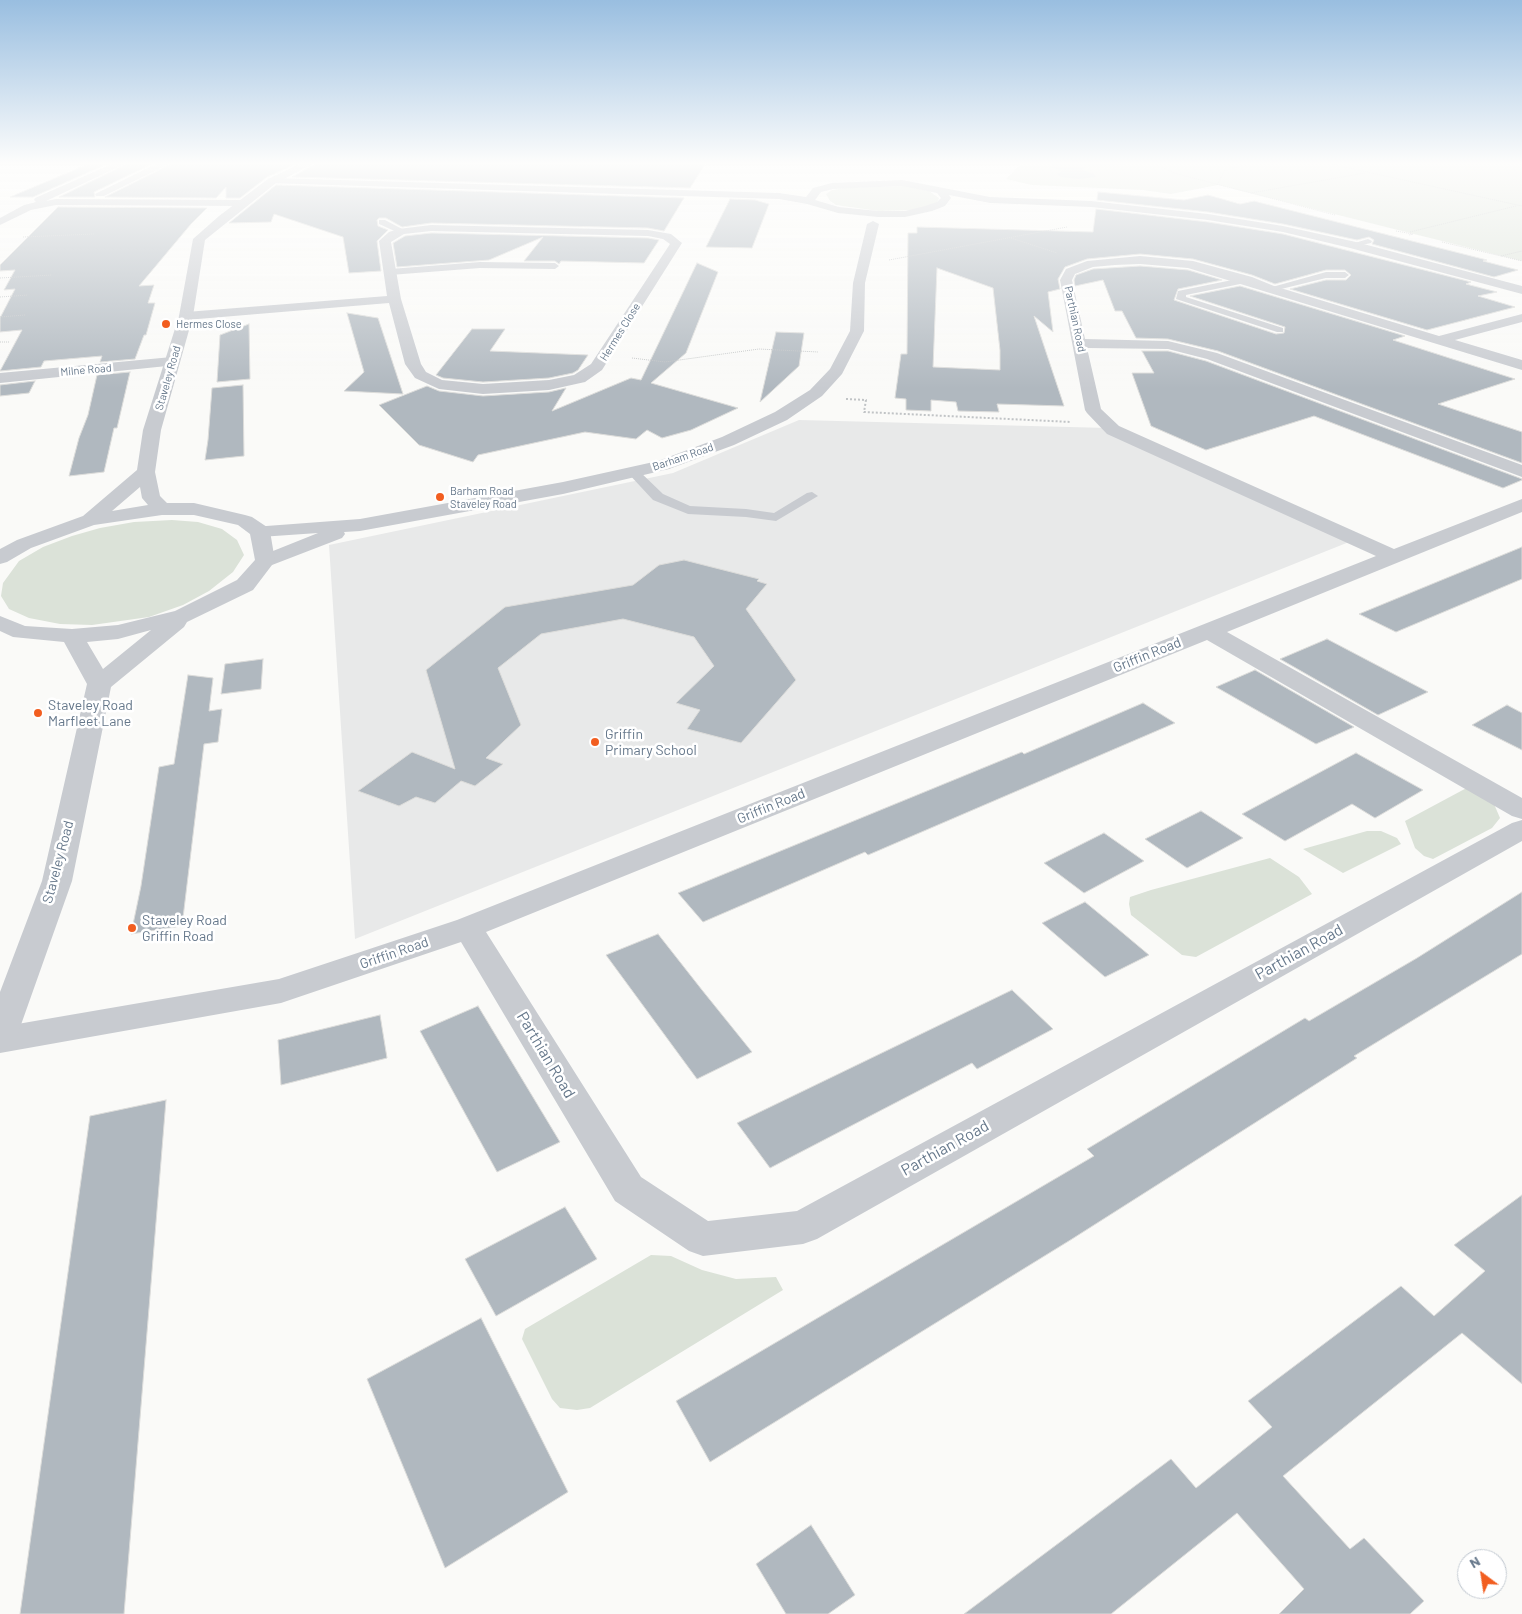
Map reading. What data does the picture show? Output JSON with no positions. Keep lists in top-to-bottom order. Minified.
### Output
{"streets":{"street":["Parthian Road","Hermes Close","Milne Road","Staveley Road","Barham Road","Griffin Road"]},"crossings":[["Parthian Road","Griffin Road"],["Milne Road","Staveley Road"]],"places":["Hermes Close","Barham Road Staveley Road","Staveley Road Marfleet Lane","Griffin Primary School","Staveley Road Griffin Road"],"north":"top left"}
